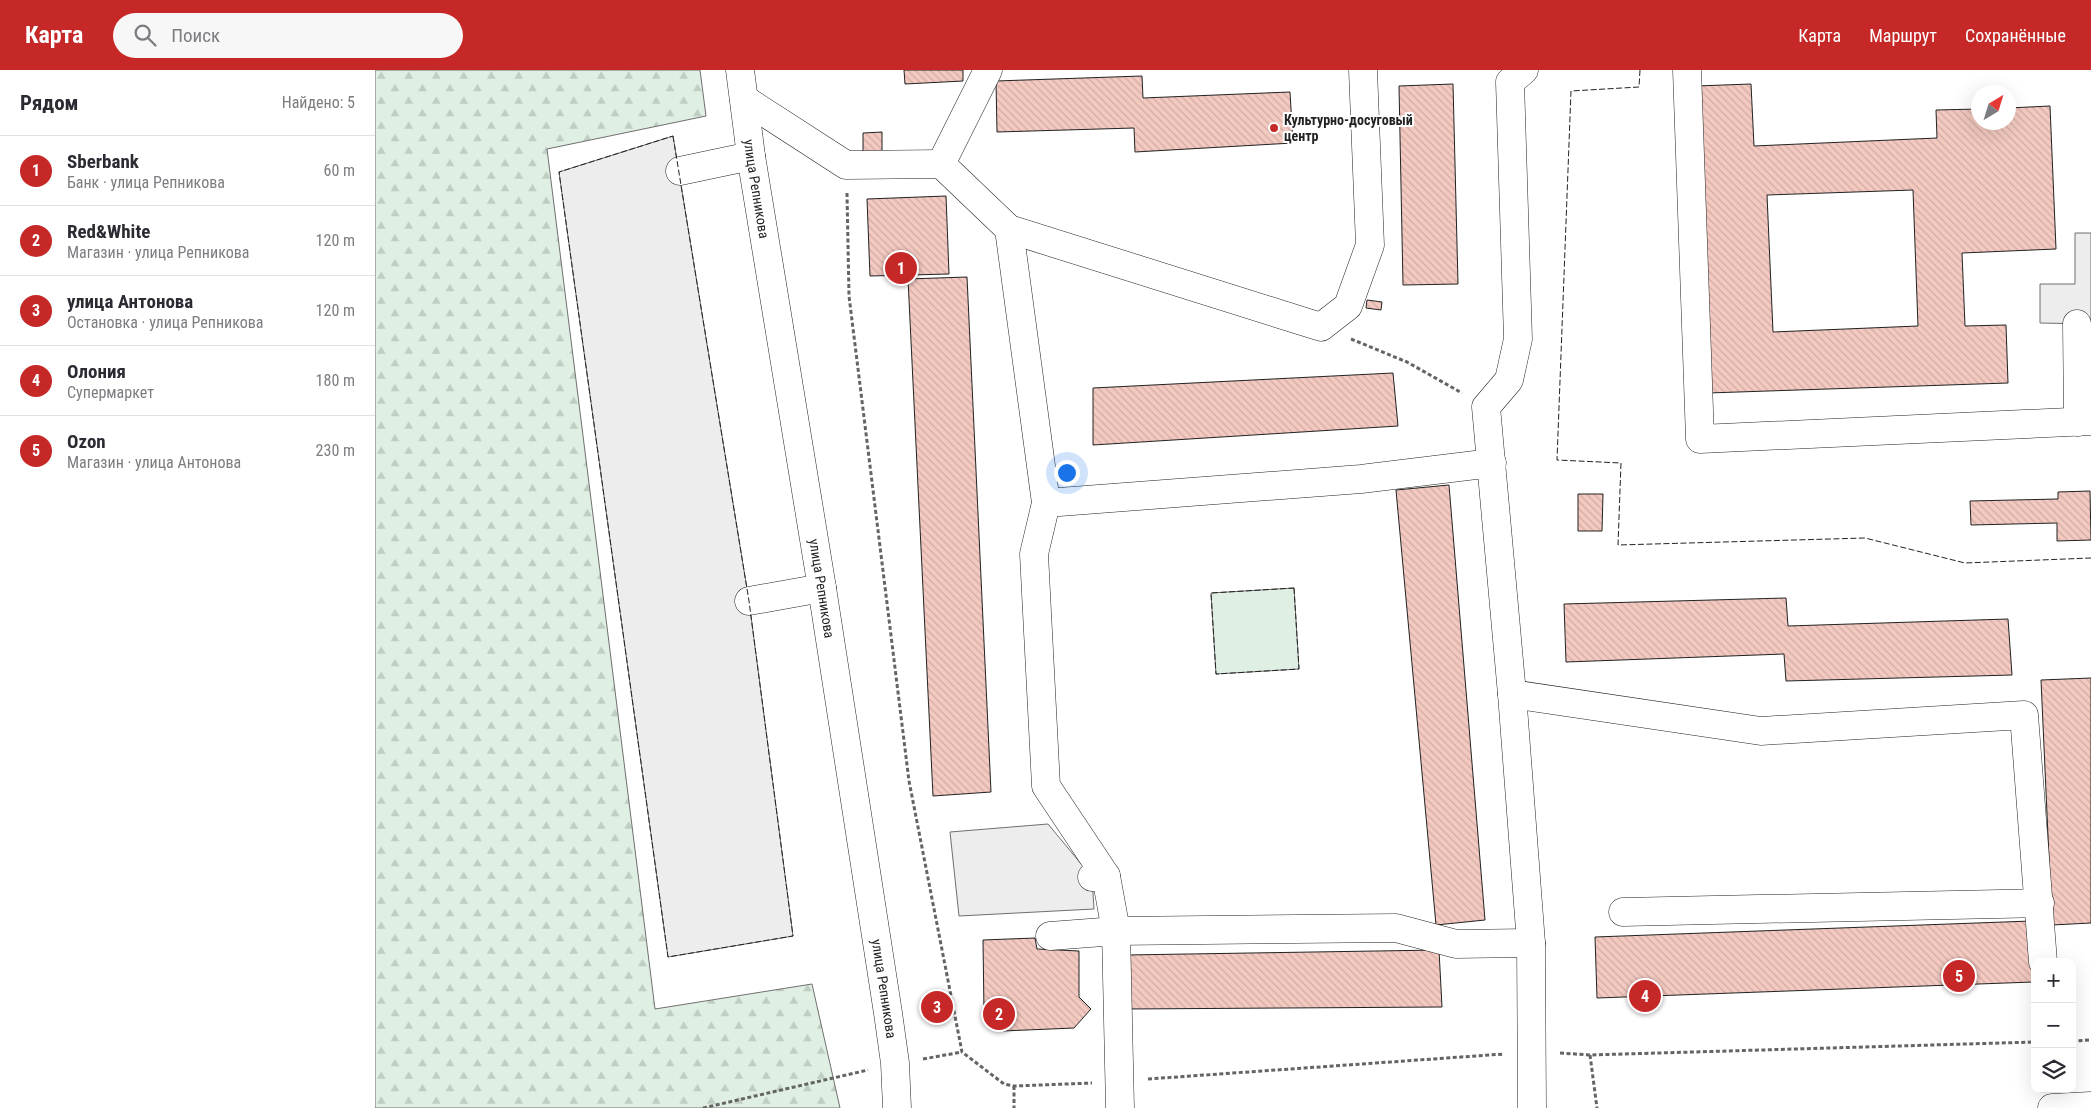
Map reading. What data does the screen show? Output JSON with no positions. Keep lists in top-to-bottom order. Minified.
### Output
{"streets":{"main road":["улица Репникова"]},"places":["Культурно-досуговый центр"],"north":"top right","page":{"header":"Карта","search":"Поиск","nav":["Карта","Маршрут","Сохранённые"],"heading":["Рядом","Найдено: 5"],"list":[{"mark":"1","name":"Sberbank","note":"Банк · улица Репникова","value":"60 m"},{"mark":"2","name":"Red&White","note":"Магазин · улица Репникова","value":"120 m"},{"mark":"3","name":"улица Антонова","note":"Остановка · улица Репникова","value":"120 m"},{"mark":"4","name":"Олония","note":"Супермаркет","value":"180 m"},{"mark":"5","name":"Ozon","note":"Магазин · улица Антонова","value":"230 m"}],"pins":["1","5","4","3","2"],"map_buttons":["+","−"]}}
